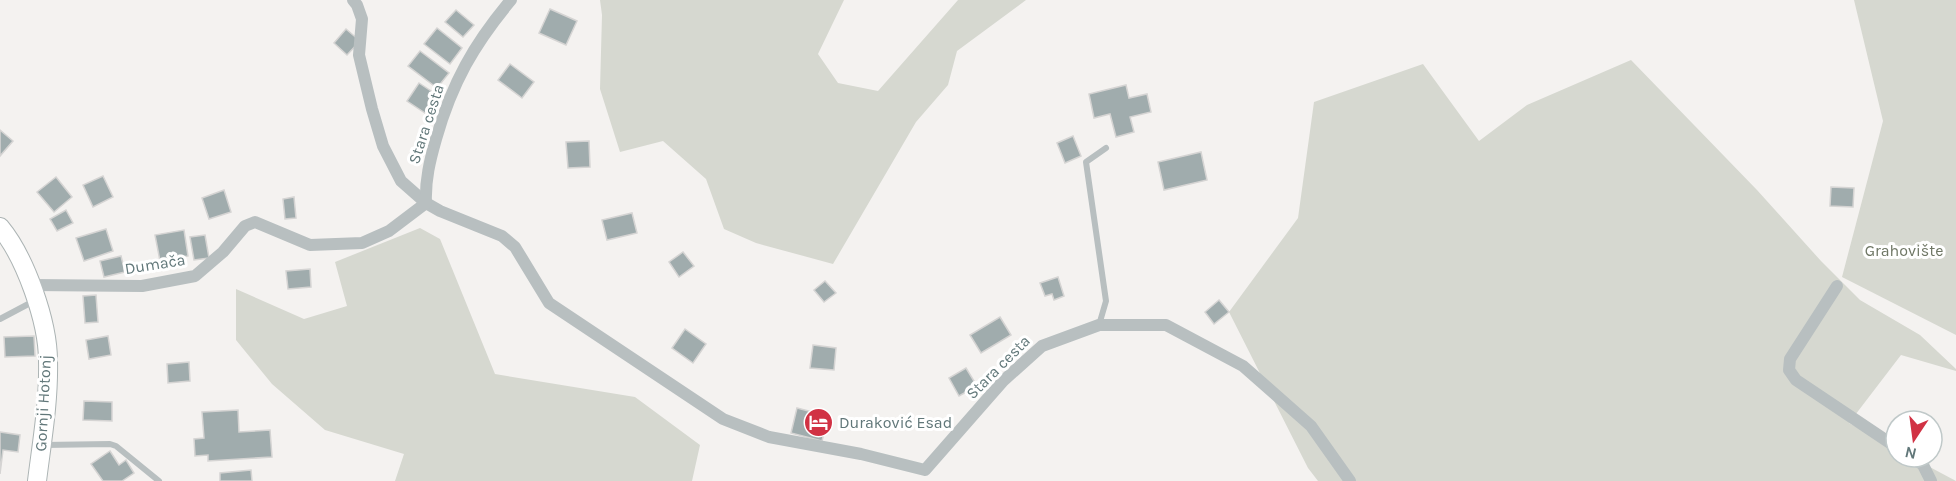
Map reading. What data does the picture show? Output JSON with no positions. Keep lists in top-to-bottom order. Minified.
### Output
{"streets":{"main road":["Gornji Hotonj"],"street":["Stara cesta","Dumača"]},"crossings":[["Stara cesta","Dumača"],["Dumača","Gornji Hotonj"]],"parks":["Grahovište"],"places":{"hotel":["Duraković Esad"]},"north":"bottom"}
